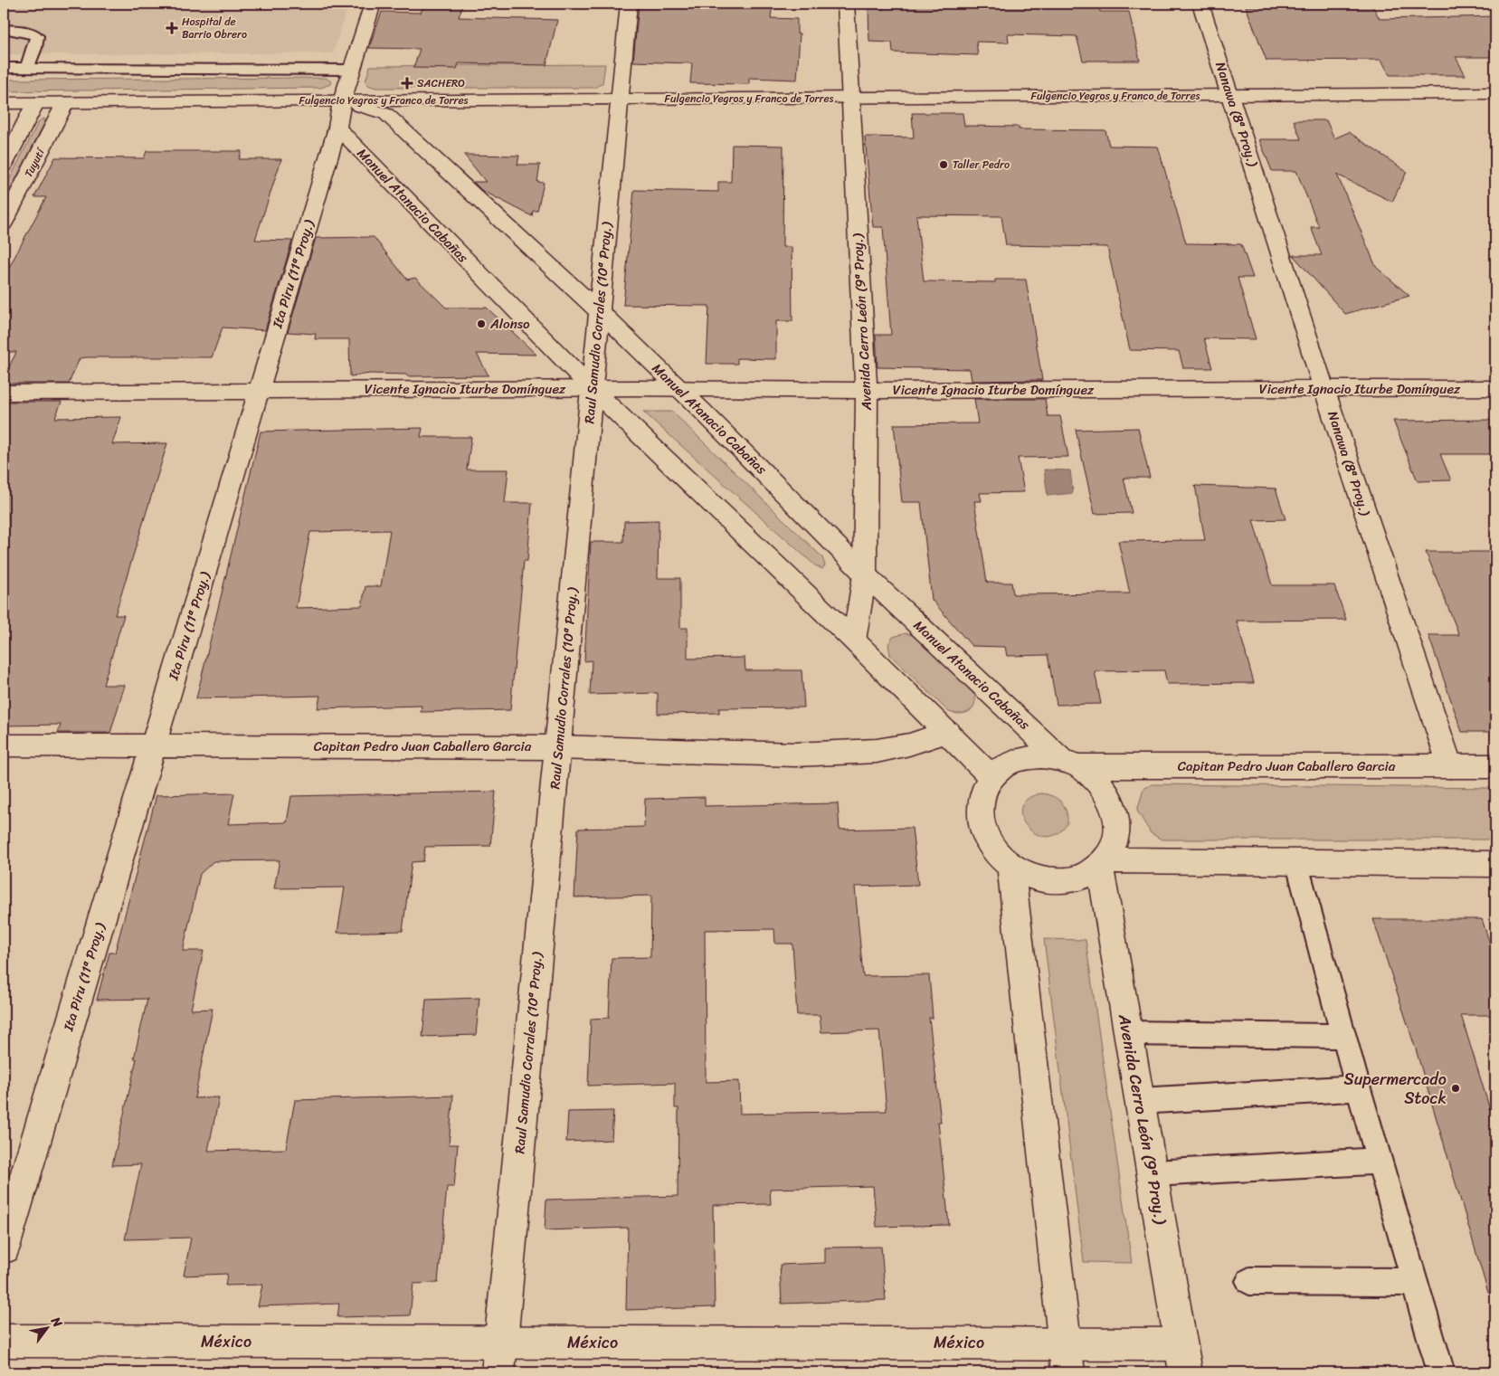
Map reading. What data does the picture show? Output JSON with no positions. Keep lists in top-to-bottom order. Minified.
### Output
{"streets":{"street":["Fulgencio Yegros y Franco de Torres","Nanawa (8ª Proy.)","Tuyutí","Manuel Atanacio Cabañas","Ita Piru (11ª Proy.)","Avenida Cerro León (9ª Proy.)","Raul Samudio Corrales (10ª Proy.)","Vicente Ignacio Iturbe Domínguez","Capitan Pedro Juan Caballero Garcia","México"]},"crossings":[["Fulgencio Yegros y Franco de Torres","Nanawa (8ª Proy.)"],["Fulgencio Yegros y Franco de Torres","Tuyutí"],["Fulgencio Yegros y Franco de Torres","Manuel Atanacio Cabañas"],["Fulgencio Yegros y Franco de Torres","Ita Piru (11ª Proy.)"],["Fulgencio Yegros y Franco de Torres","Avenida Cerro León (9ª Proy.)"],["Fulgencio Yegros y Franco de Torres","Raul Samudio Corrales (10ª Proy.)"],["Nanawa (8ª Proy.)","Vicente Ignacio Iturbe Domínguez"],["Nanawa (8ª Proy.)","Capitan Pedro Juan Caballero Garcia"],["Manuel Atanacio Cabañas","Ita Piru (11ª Proy.)"],["Manuel Atanacio Cabañas","Avenida Cerro León (9ª Proy.)"],["Manuel Atanacio Cabañas","Raul Samudio Corrales (10ª Proy.)"],["Manuel Atanacio Cabañas","Vicente Ignacio Iturbe Domínguez"],["Manuel Atanacio Cabañas","Capitan Pedro Juan Caballero Garcia"],["Ita Piru (11ª Proy.)","Vicente Ignacio Iturbe Domínguez"],["Ita Piru (11ª Proy.)","Capitan Pedro Juan Caballero Garcia"],["Avenida Cerro León (9ª Proy.)","Vicente Ignacio Iturbe Domínguez"],["Avenida Cerro León (9ª Proy.)","Capitan Pedro Juan Caballero Garcia"],["Avenida Cerro León (9ª Proy.)","México"],["Raul Samudio Corrales (10ª Proy.)","Vicente Ignacio Iturbe Domínguez"],["Raul Samudio Corrales (10ª Proy.)","Capitan Pedro Juan Caballero Garcia"],["Raul Samudio Corrales (10ª Proy.)","México"]],"places":{"health":["Hospital de Barrio Obrero","SACHERO"],"other":["Taller Pedro","Alonso","Supermercado Stock"]},"north":"top right"}
